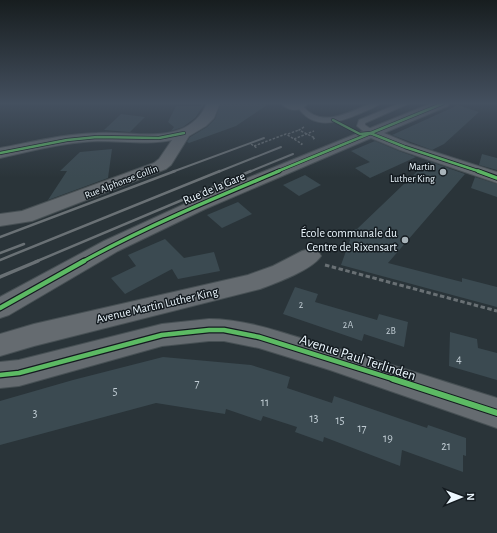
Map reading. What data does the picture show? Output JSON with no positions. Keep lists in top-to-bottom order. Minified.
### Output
{"streets":{"street":["Rue Alphonse Collin","Rue de la Gare","Avenue Martin Luther King","Avenue Paul Terlinden"]},"places":["Martin Luther King","École communale du Centre de Rixensart"],"house_numbers":["2","2A","2B","4","7","5","11","3","13","15","17","19","21"],"north":"right"}
